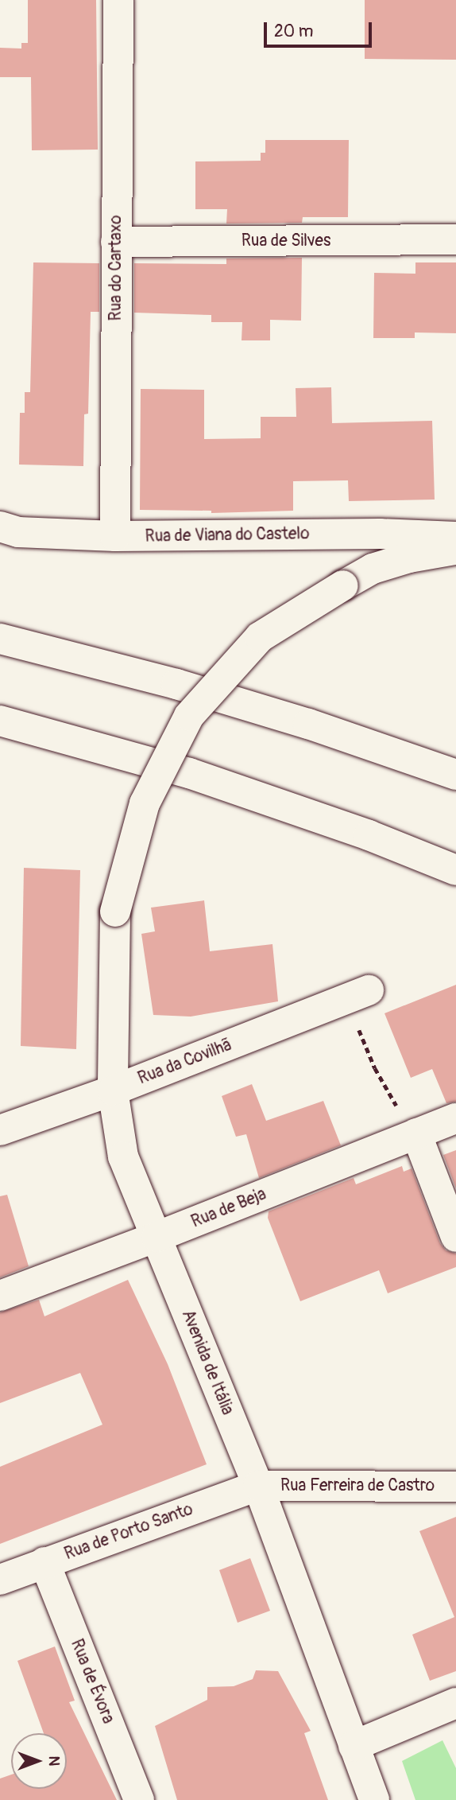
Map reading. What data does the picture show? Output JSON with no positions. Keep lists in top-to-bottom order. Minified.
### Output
{"streets":{"main road":["Rua de Silves","Rua do Cartaxo","Rua de Viana do Castelo","Rua da Covilhã","Rua de Beja","Avenida de Itália","Rua Ferreira de Castro","Rua de Porto Santo","Rua de Évora"]},"crossings":[["Rua de Silves","Rua do Cartaxo"],["Rua do Cartaxo","Rua de Viana do Castelo"],["Rua da Covilhã","Avenida de Itália"],["Rua de Beja","Avenida de Itália"],["Avenida de Itália","Rua Ferreira de Castro"],["Avenida de Itália","Rua de Porto Santo"],["Rua Ferreira de Castro","Rua de Porto Santo"],["Rua de Porto Santo","Rua de Évora"]],"scale_bar":"20 m","north":"right"}
